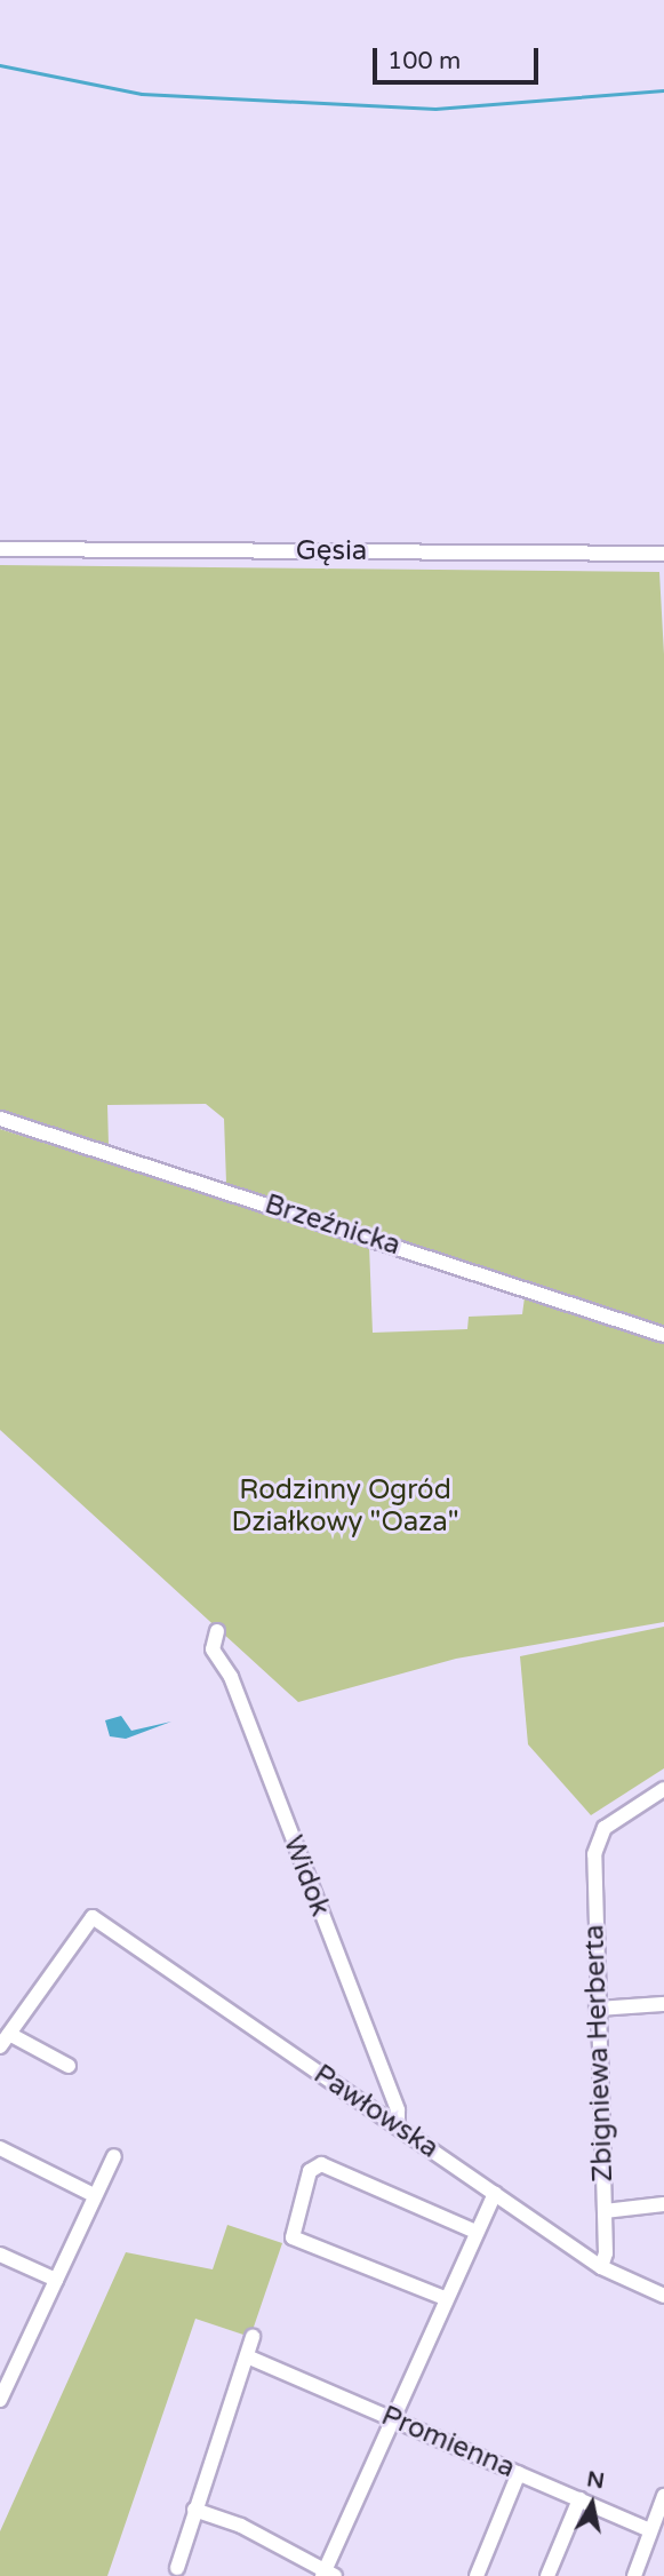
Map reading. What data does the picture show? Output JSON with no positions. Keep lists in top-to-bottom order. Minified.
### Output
{"streets":{"street":["Gęsia","Brzeźnicka","Widok","Zbigniewa Herberta","Pawłowska","Promienna"]},"crossings":[["Widok","Pawłowska"],["Zbigniewa Herberta","Pawłowska"]],"parks":["Rodzinny Ogród Działkowy \"Oaza\""],"scale_bar":"100 m","north":"top"}
